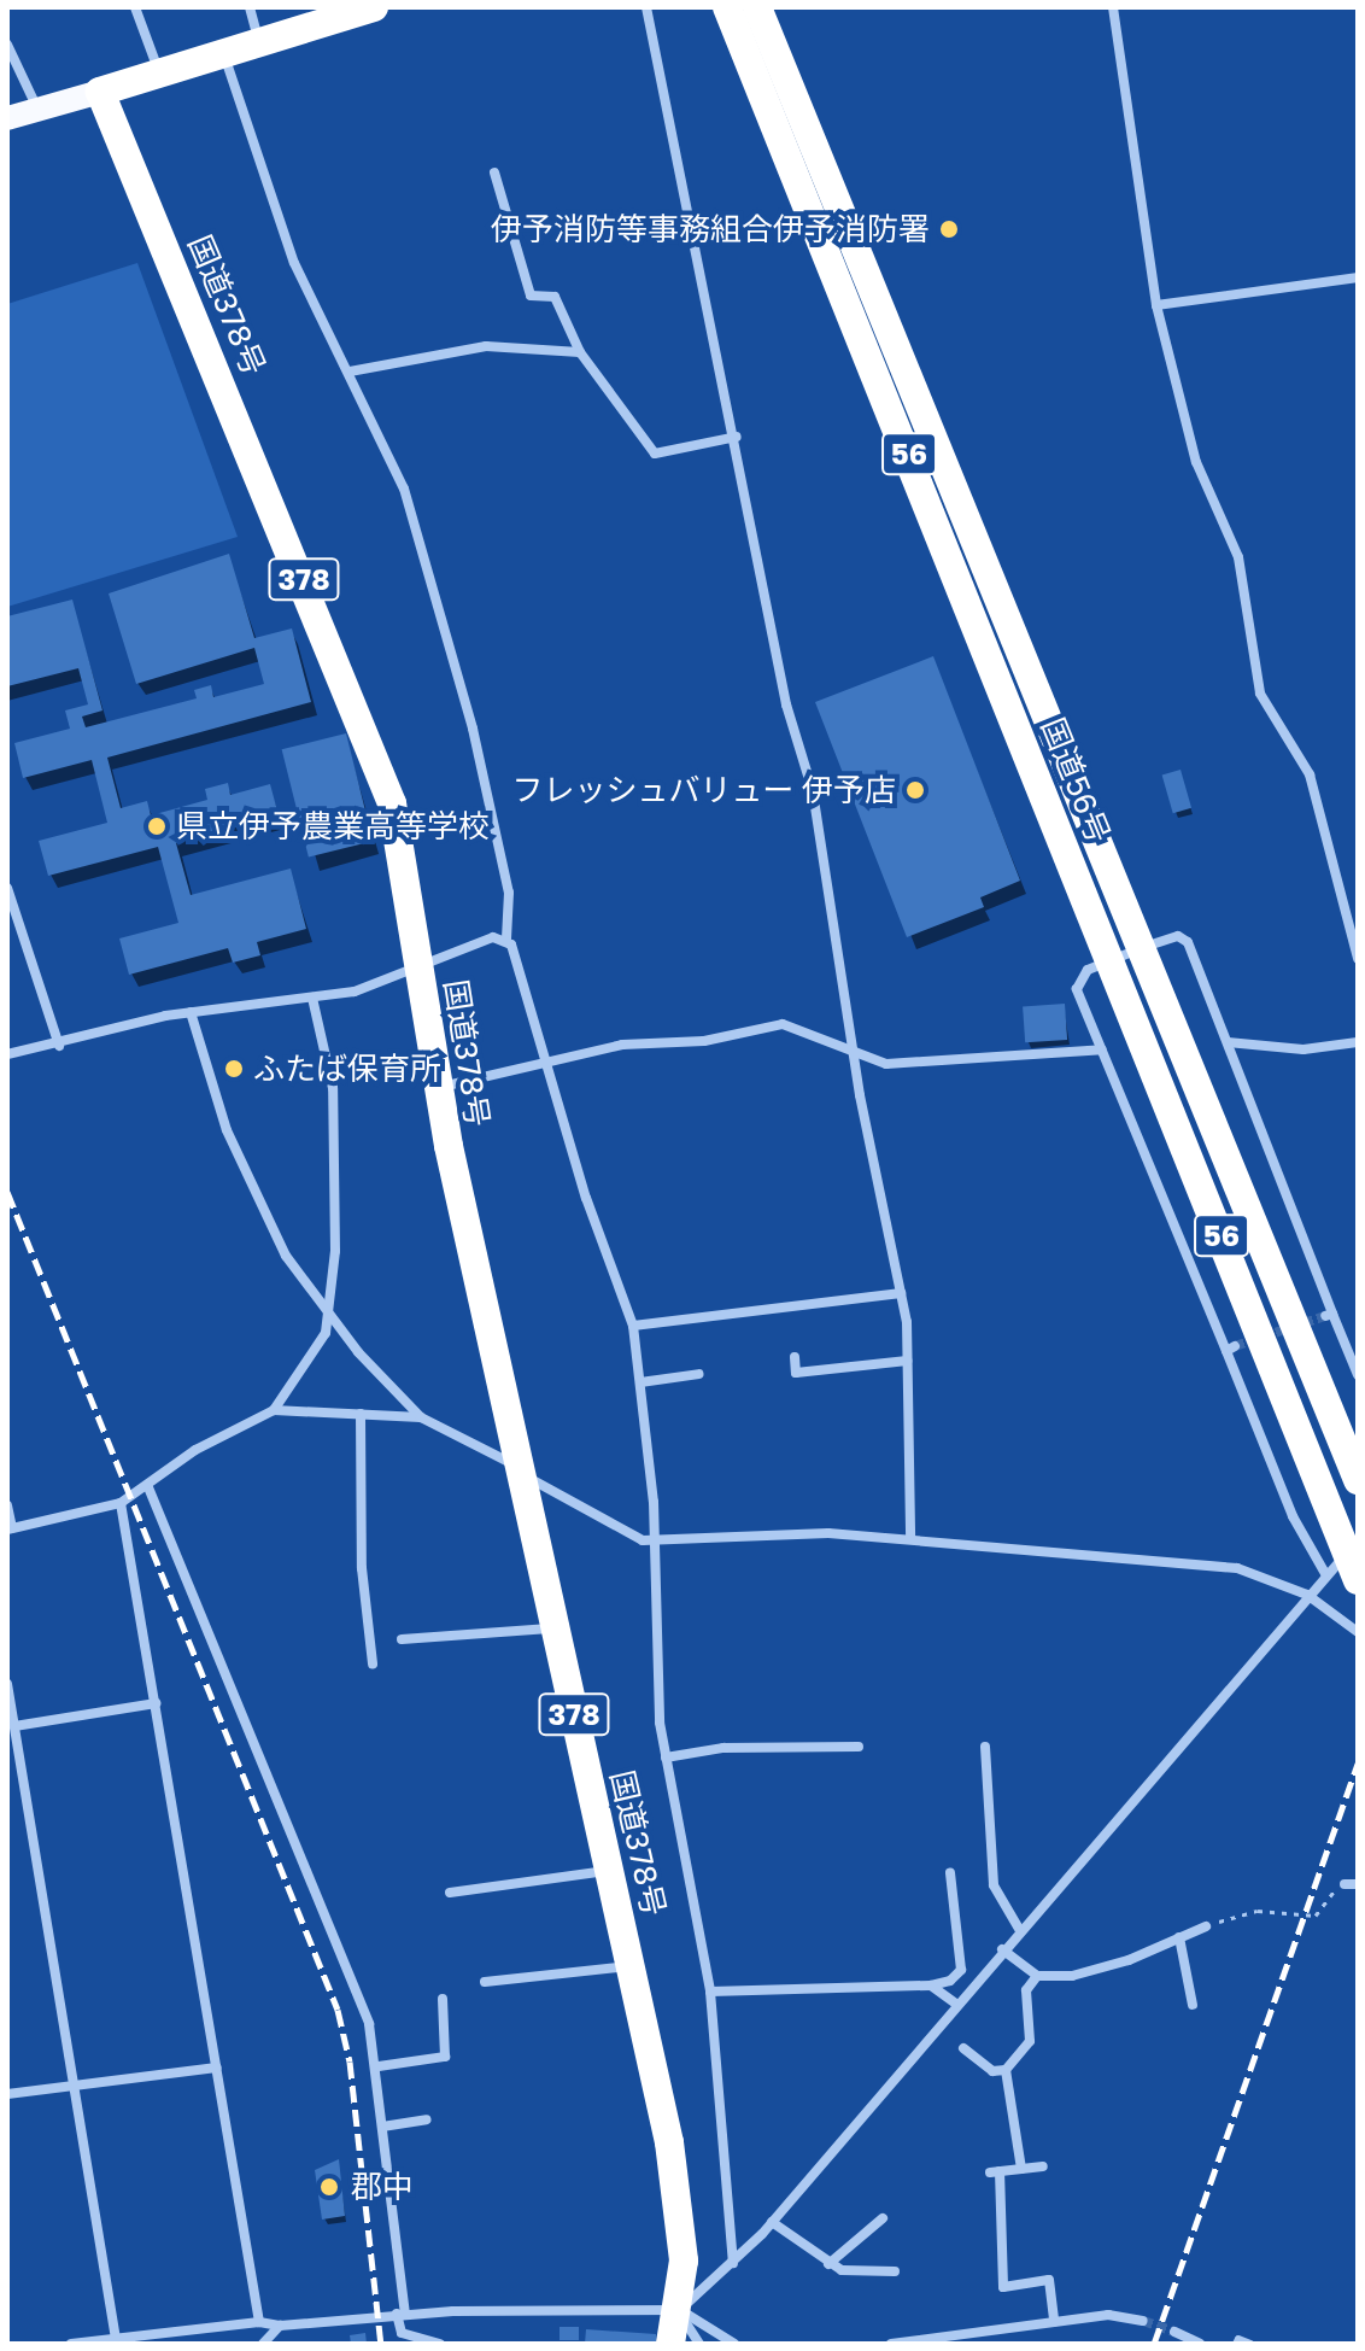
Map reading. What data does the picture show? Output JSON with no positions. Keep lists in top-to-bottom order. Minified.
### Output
{"streets":{"highway":["国道378号","56","378","国道56号"]},"places":["伊予消防等事務組合伊予消防署","フレッシュバリュー 伊予店","県立伊予農業高等学校","ふたば保育所","郡中"]}
